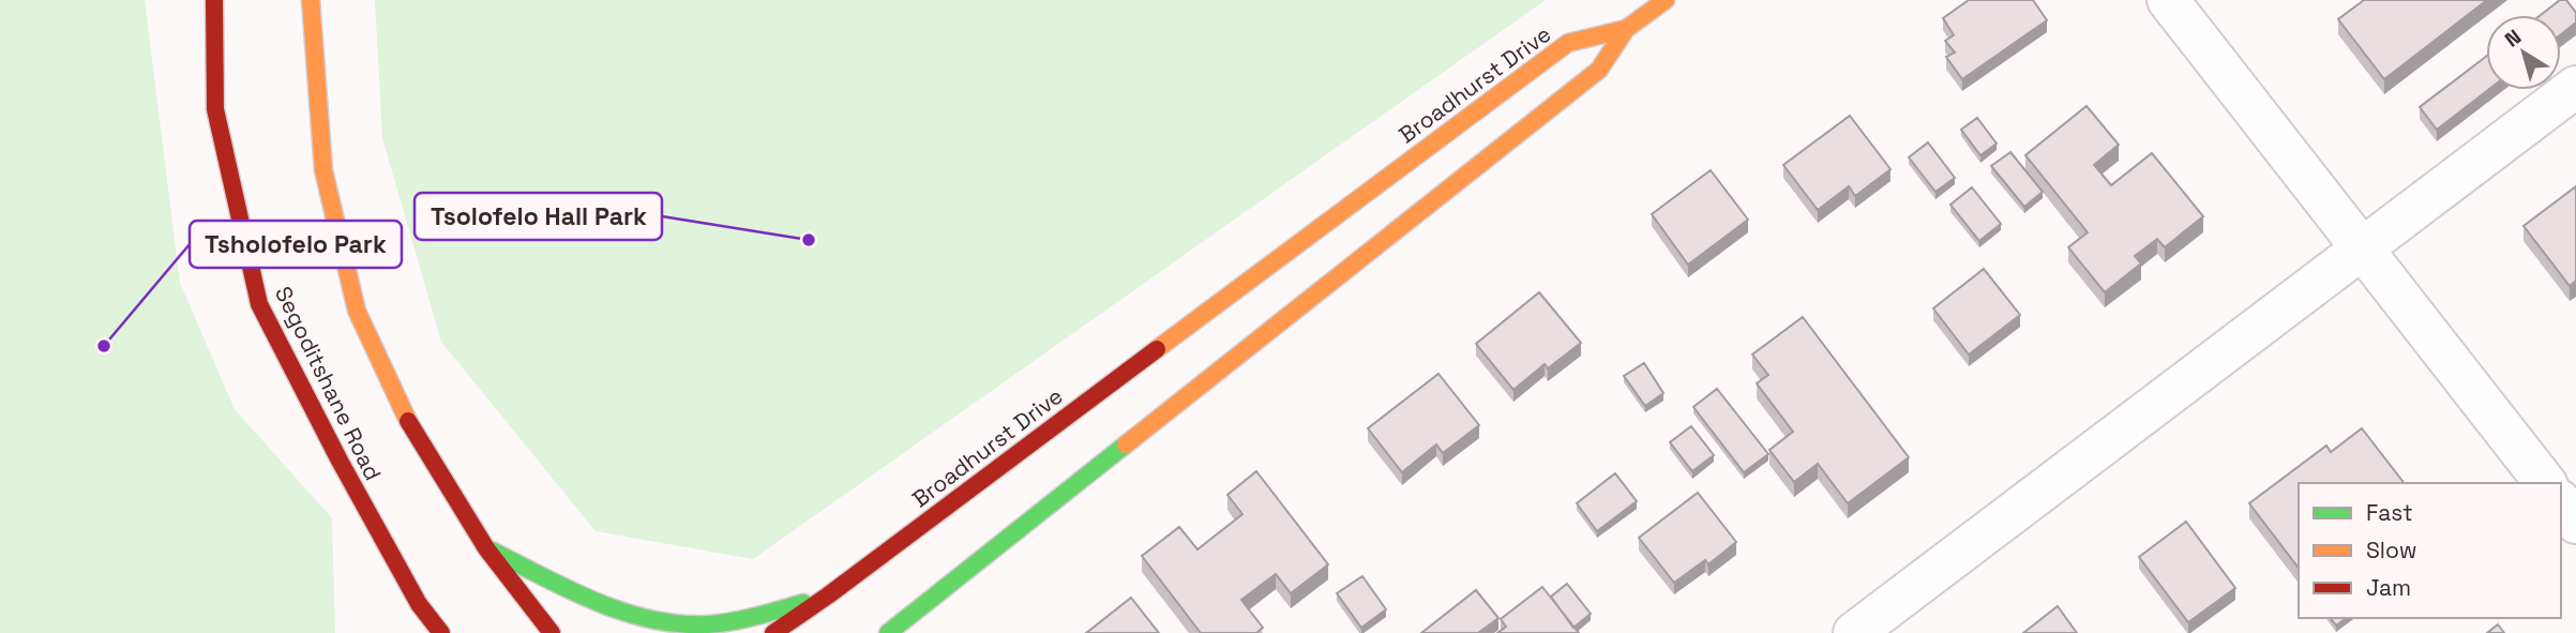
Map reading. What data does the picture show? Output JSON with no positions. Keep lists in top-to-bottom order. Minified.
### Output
{"streets":{"street":["Broadhurst Drive","Segoditshane Road"]},"places":["Tsolofelo Hall Park","Tsholofelo Park"],"legend":["Fast","Slow","Jam"],"north":"top left"}
